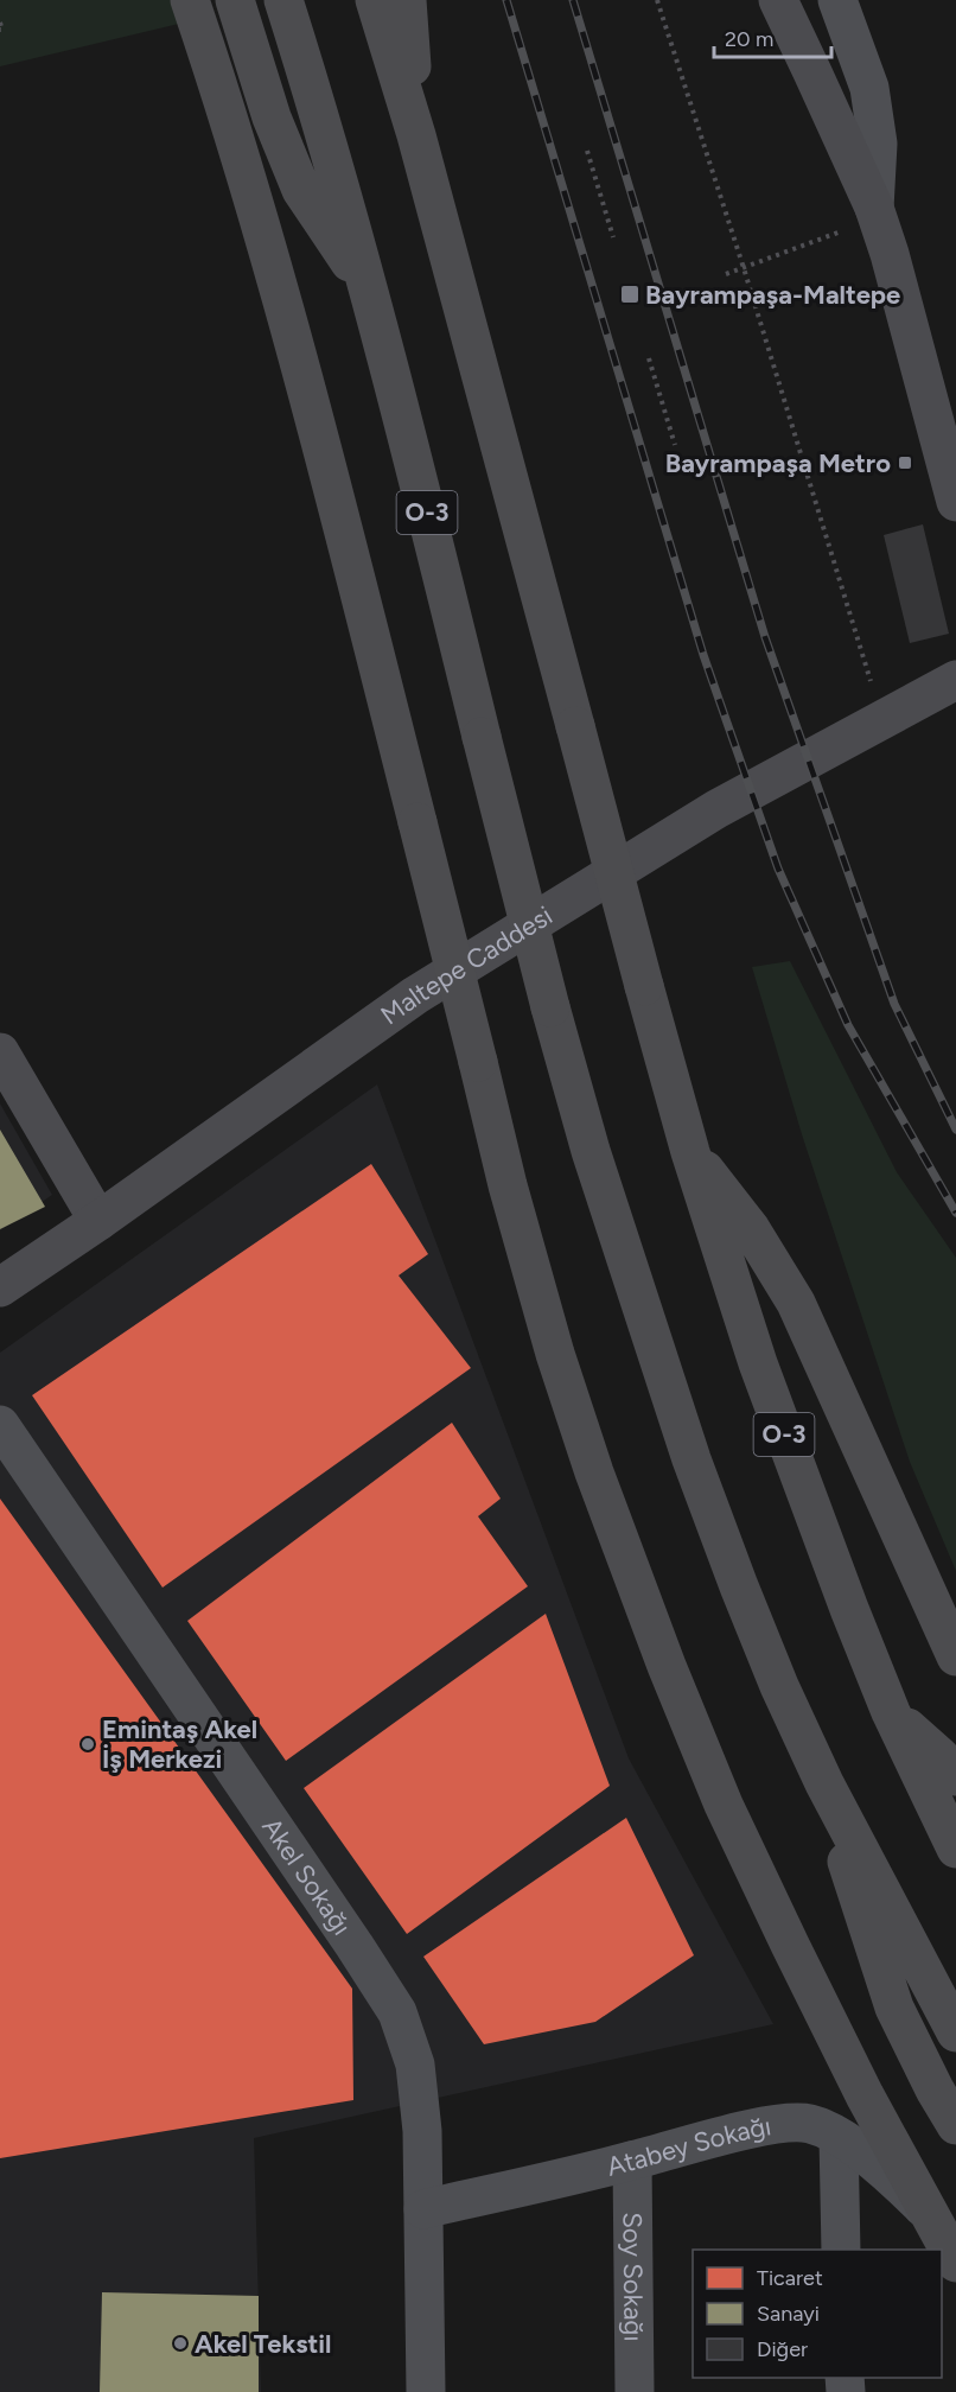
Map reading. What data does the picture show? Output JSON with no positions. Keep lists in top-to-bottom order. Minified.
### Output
{"streets":{"highway":["O-3"],"main road":["Maltepe Caddesi"],"street":["Akel Sokağı","Atabey Sokağı","Soy Sokağı"]},"crossings":[["Akel Sokağı","Atabey Sokağı"],["Atabey Sokağı","Soy Sokağı"]],"places":{"transit":["Bayrampaşa-Maltepe","Bayrampaşa Metro"],"other":["Emintaş Akel İş Merkezi","Akel Tekstil"]},"legend":["Ticaret","Sanayi","Diğer"],"scale_bar":"20 m"}
